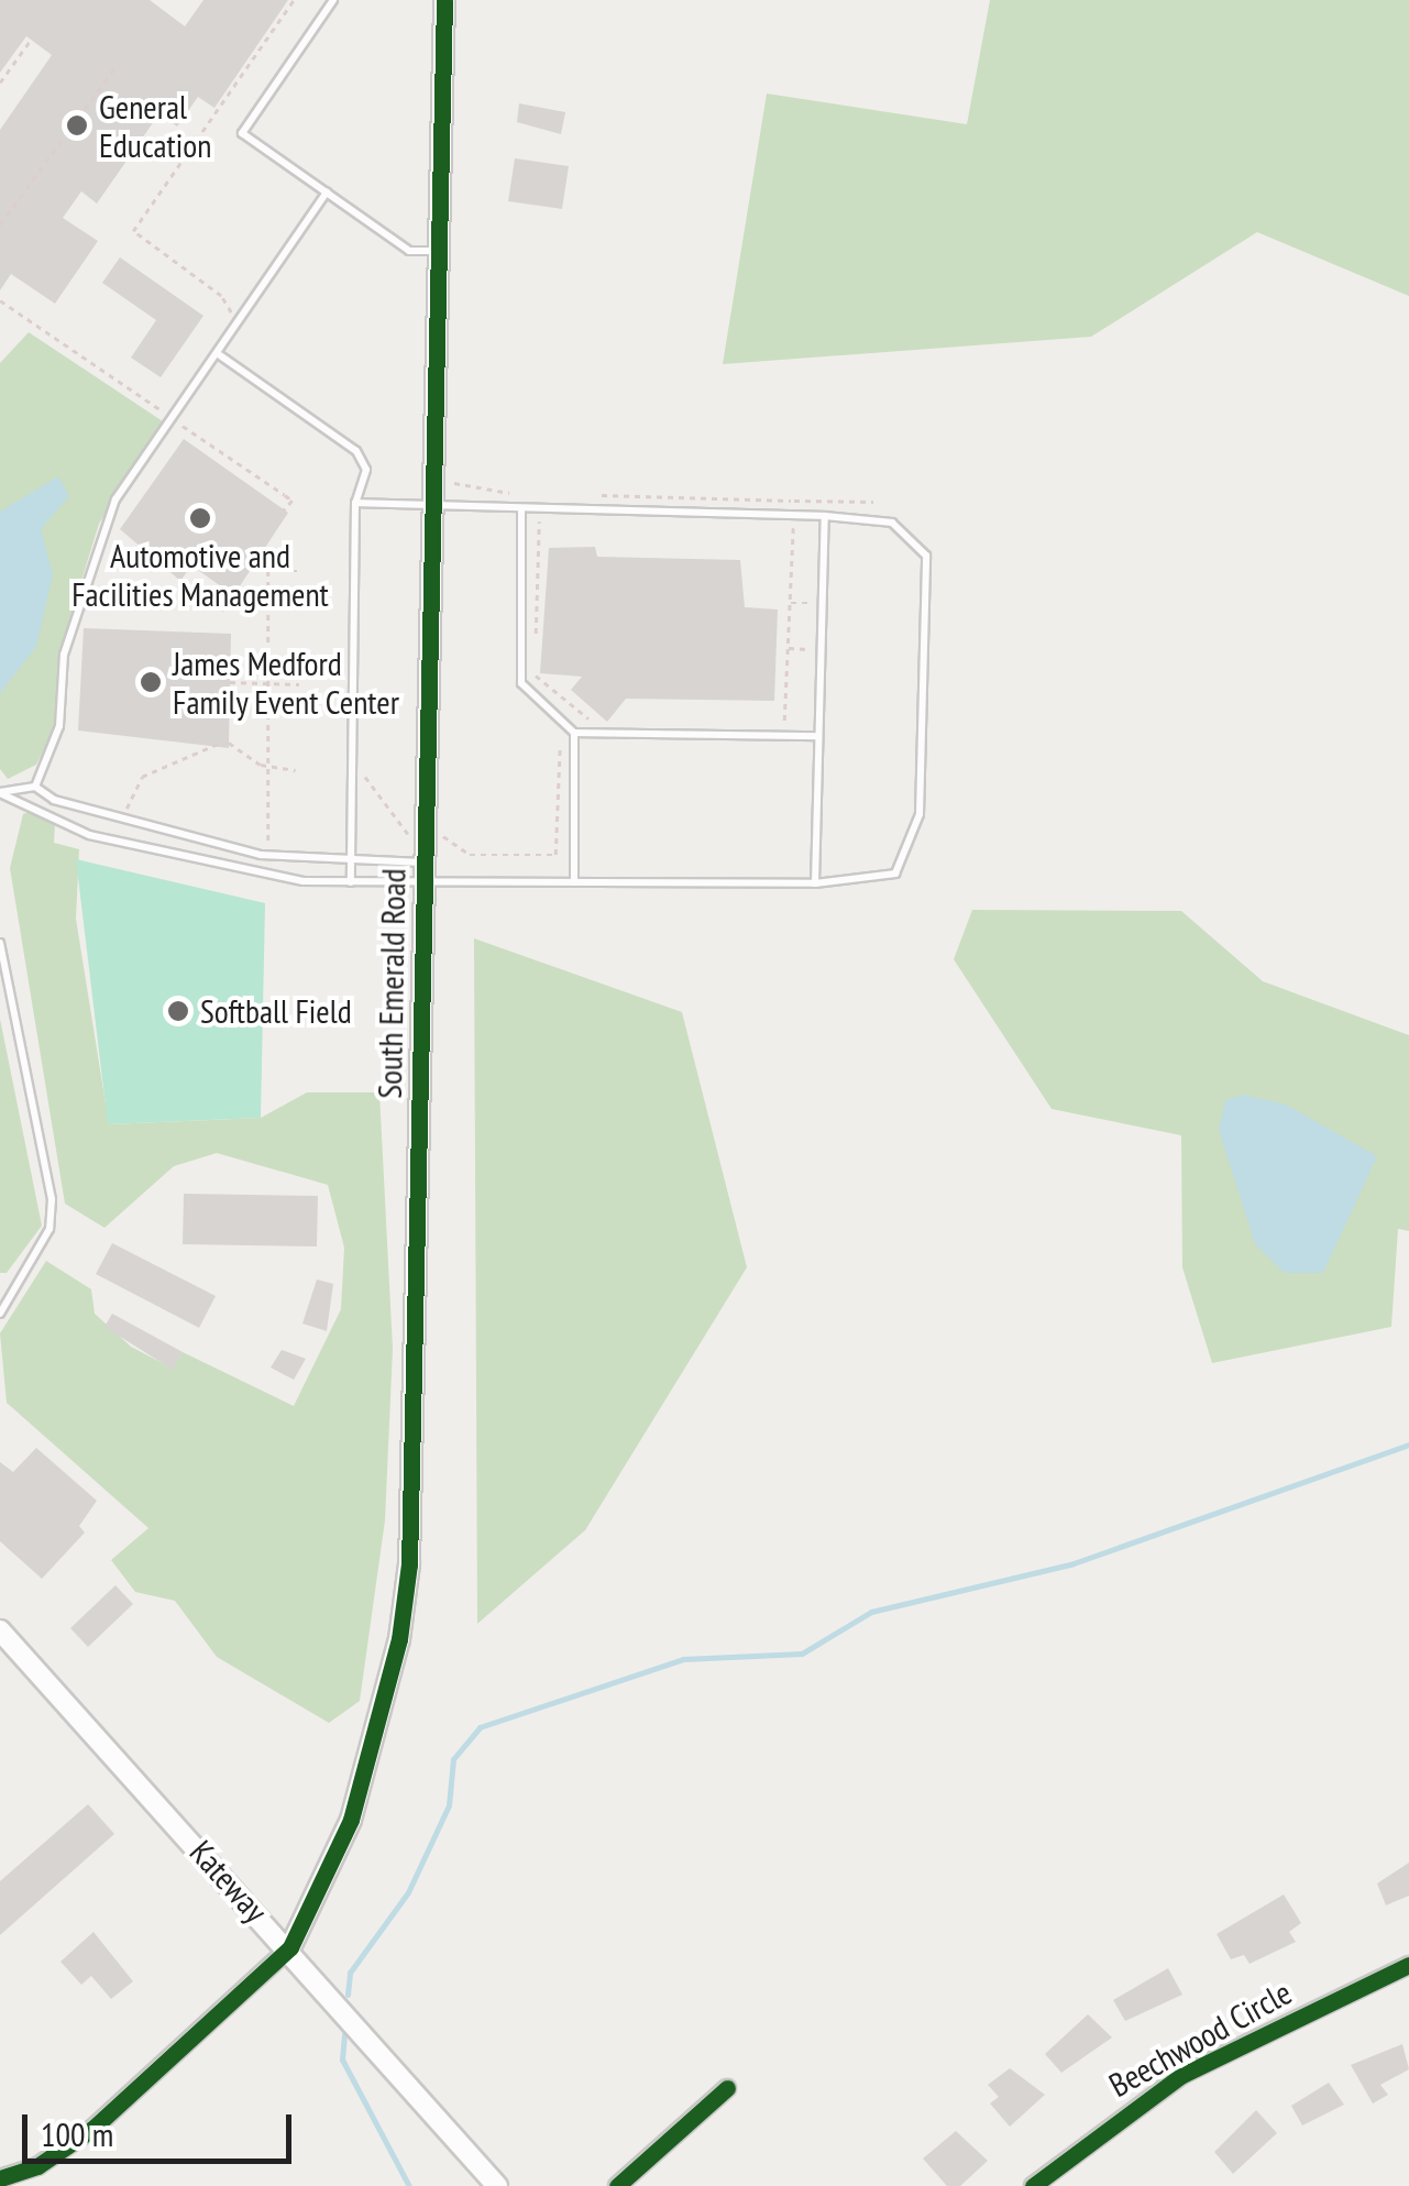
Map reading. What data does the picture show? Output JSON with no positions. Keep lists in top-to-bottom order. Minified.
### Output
{"streets":{"street":["South Emerald Road","Kateway","Beechwood Circle"]},"crossings":[["South Emerald Road","Kateway"]],"places":["General Education","Automotive and Facilities Management","James Medford Family Event Center","Softball Field"],"scale_bar":"100 m"}
